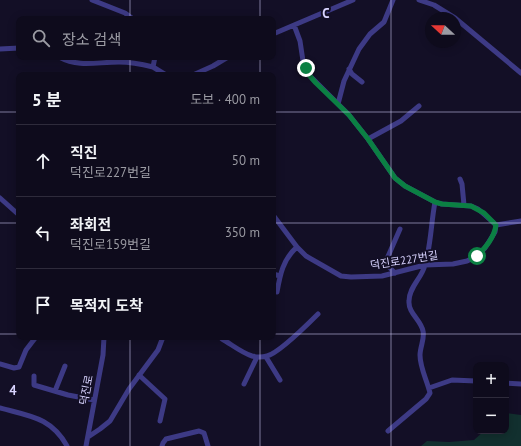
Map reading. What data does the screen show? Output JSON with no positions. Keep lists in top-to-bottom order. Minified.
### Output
{"streets":{"street":["덕진로227번길","덕진로"]},"north":"left","page":{"search":"장소 검색","heading":["5 분","도보 · 400 m"],"list":[["직진","덕진로227번길","50 m"],["좌회전","덕진로159번길","350 m"],"목적지 도착"],"map_buttons":["+","−"]},"grid":{"columns":["C"],"rows":["4"]}}
